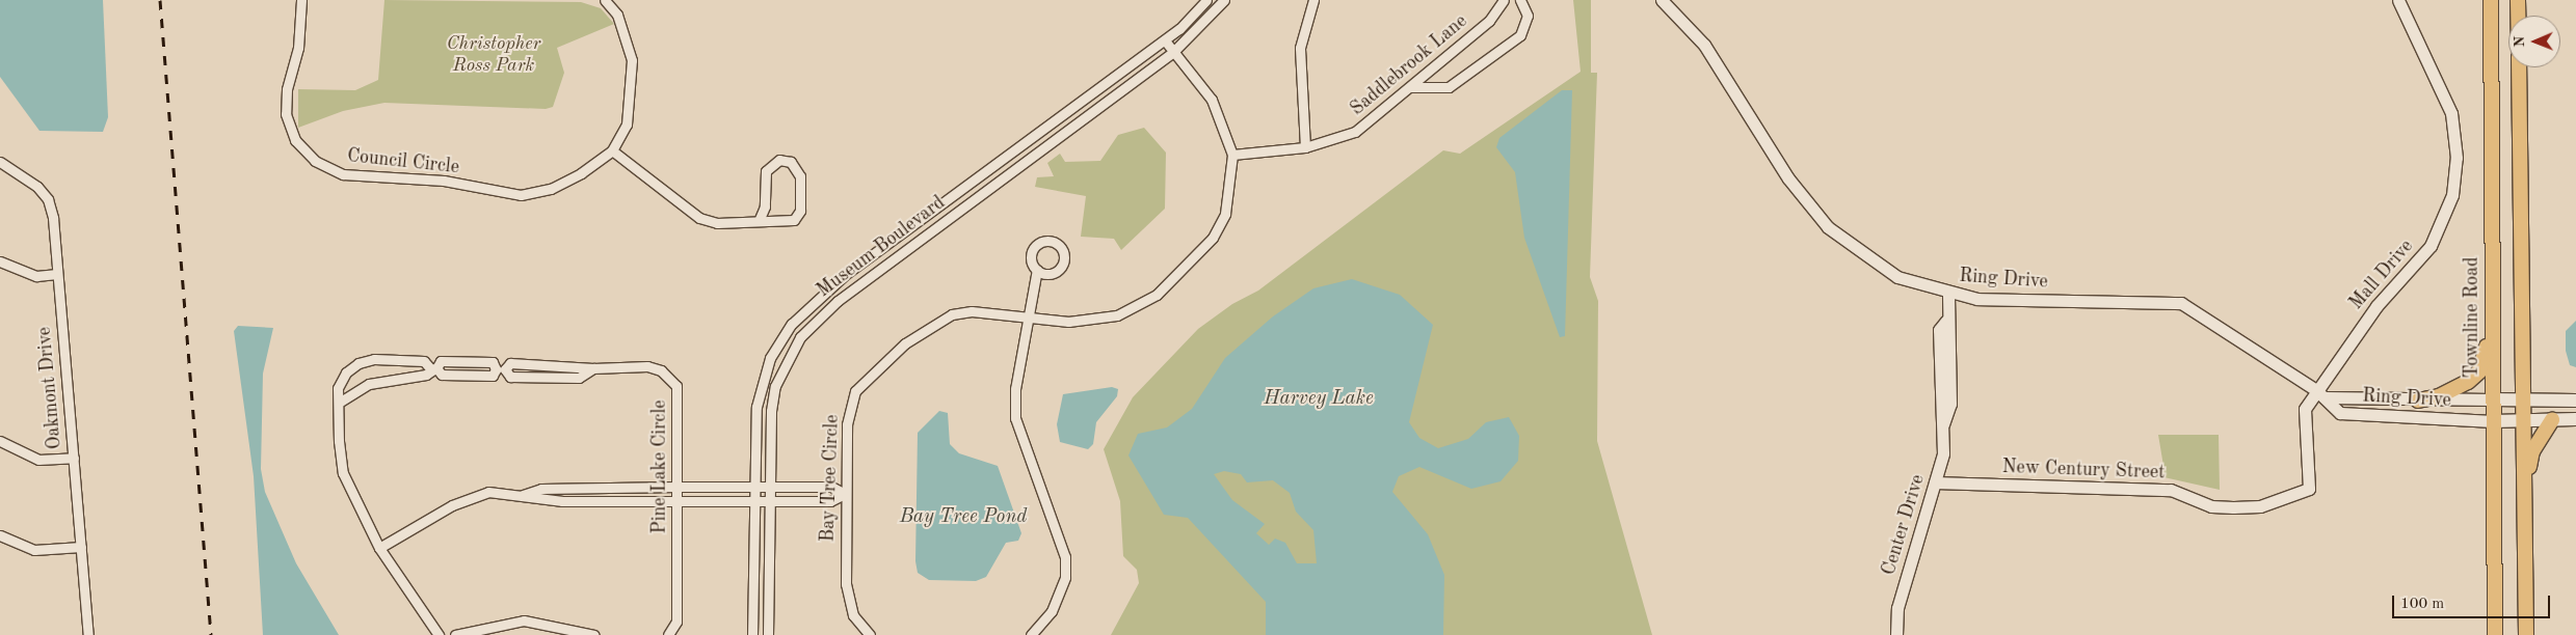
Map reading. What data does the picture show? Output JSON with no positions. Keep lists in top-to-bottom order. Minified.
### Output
{"streets":{"main road":["Townline Road"],"street":["Saddlebrook Lane","Council Circle","Museum Boulevard","Mall Drive","Ring Drive","Oakmont Drive","Pine Lake Circle","New Century Street","Bay Tree Circle","Center Drive"]},"crossings":[["Saddlebrook Lane","Bay Tree Circle"],["Museum Boulevard","Bay Tree Circle"],["Mall Drive","Ring Drive"],["Mall Drive","New Century Street"],["Ring Drive","Townline Road"],["Ring Drive","New Century Street"],["Ring Drive","Center Drive"],["New Century Street","Center Drive"]],"water":["Harvey Lake","Bay Tree Pond"],"parks":["Christopher Ross Park"],"scale_bar":"100 m","north":"left"}
